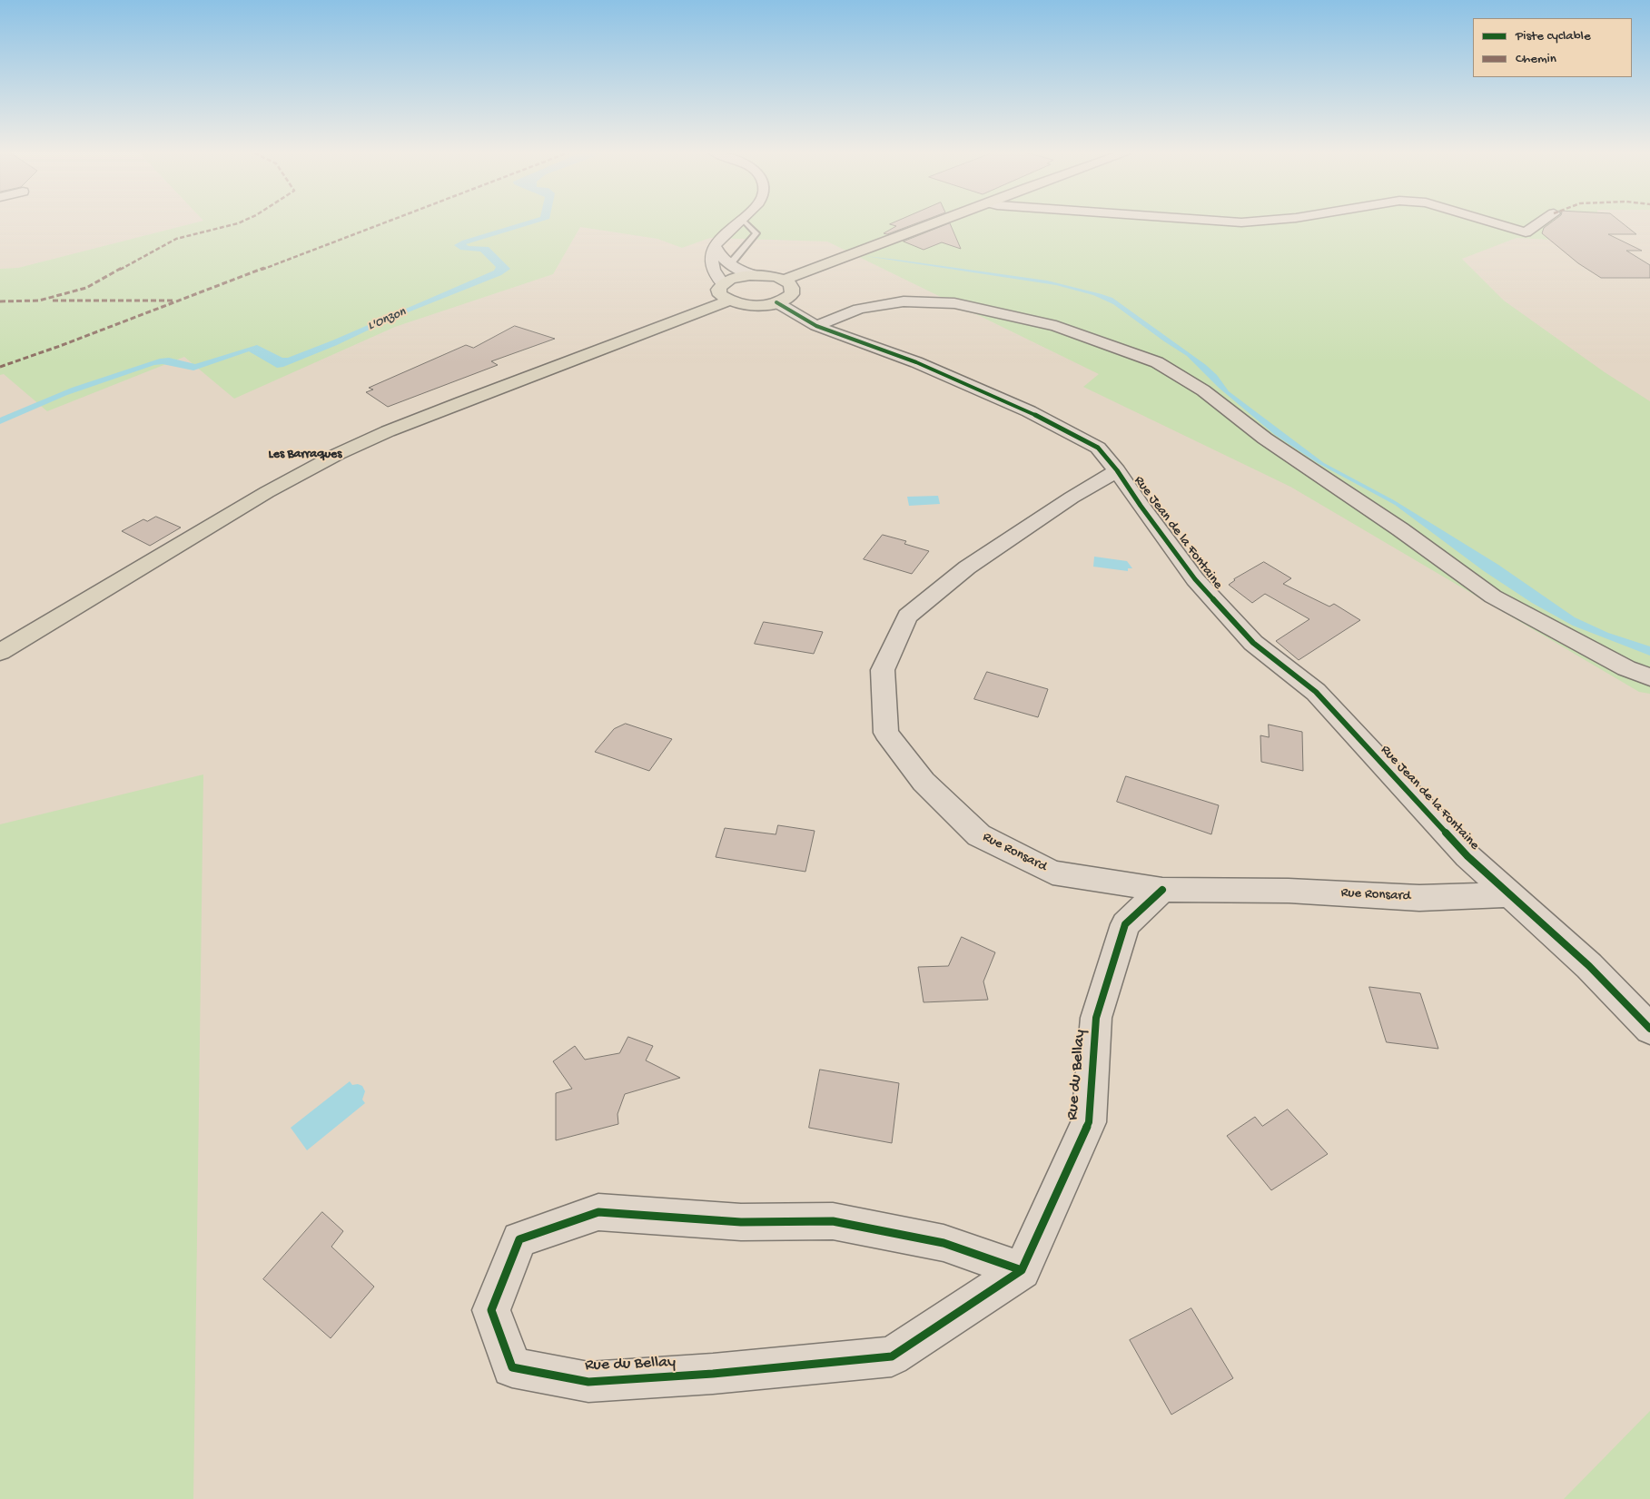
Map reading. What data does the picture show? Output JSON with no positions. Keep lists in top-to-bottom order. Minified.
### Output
{"streets":{"street":["Rue Jean de la Fontaine","Rue Ronsard","Rue du Bellay"]},"crossings":[["Rue Jean de la Fontaine","Rue Ronsard"],["Rue Ronsard","Rue du Bellay"]],"districts":["Les Barraques"],"water":["L'Onzon"],"legend":["Piste cyclable","Chemin"]}
